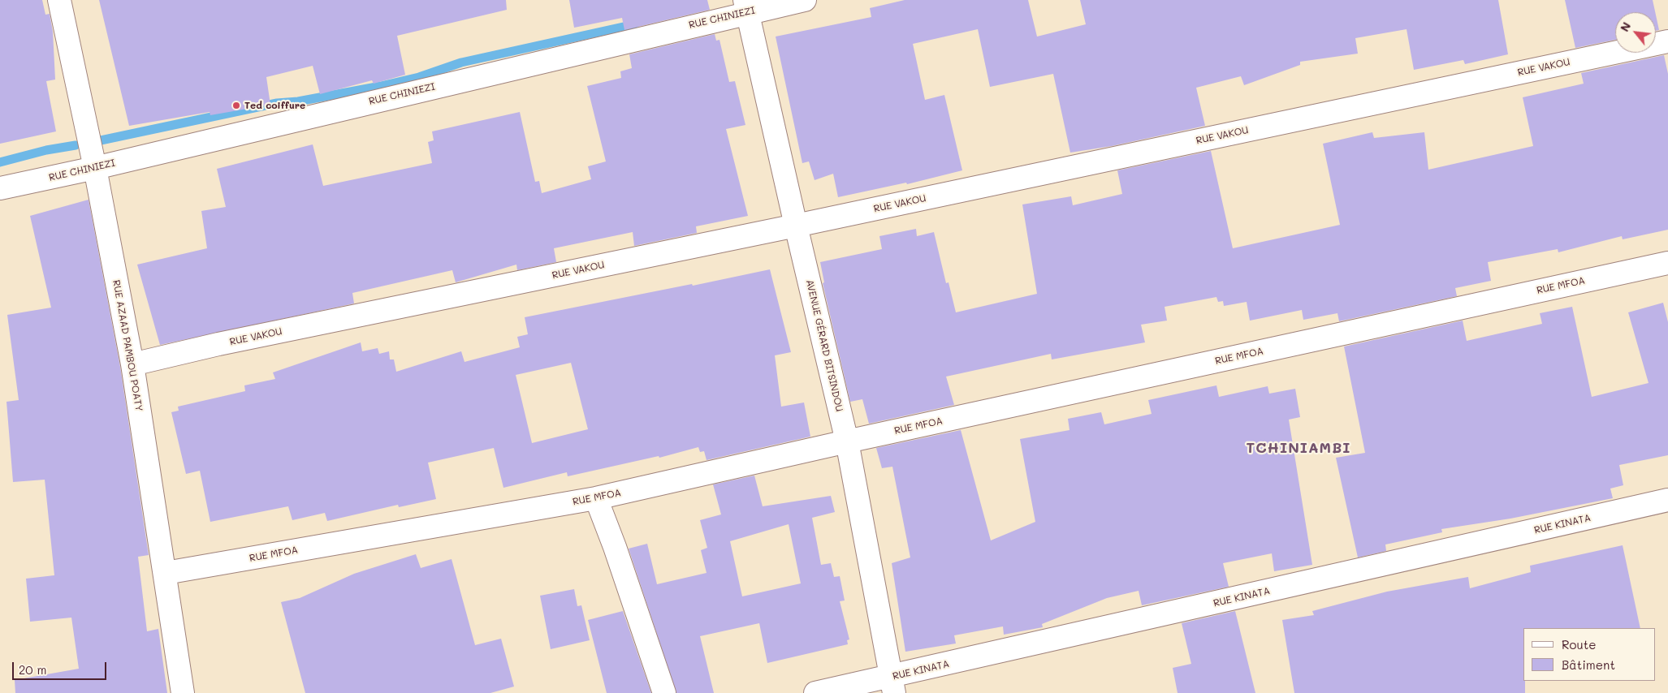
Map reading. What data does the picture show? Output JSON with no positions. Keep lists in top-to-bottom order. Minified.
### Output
{"streets":{"street":["RUE CHINIEZI","RUE VAKOU","RUE MFOA","RUE AZAAD PAMBOU POATY","AVENUE GÉRARD BITSINDOU","RUE KINATA"]},"crossings":[["RUE CHINIEZI","RUE AZAAD PAMBOU POATY"],["RUE CHINIEZI","AVENUE GÉRARD BITSINDOU"],["RUE VAKOU","RUE AZAAD PAMBOU POATY"],["RUE VAKOU","AVENUE GÉRARD BITSINDOU"],["RUE MFOA","RUE AZAAD PAMBOU POATY"],["RUE MFOA","AVENUE GÉRARD BITSINDOU"],["AVENUE GÉRARD BITSINDOU","RUE KINATA"]],"districts":["TCHINIAMBI"],"places":["Ted coiffure"],"legend":["Route","Bâtiment"],"scale_bar":"20 m","north":"top left"}
